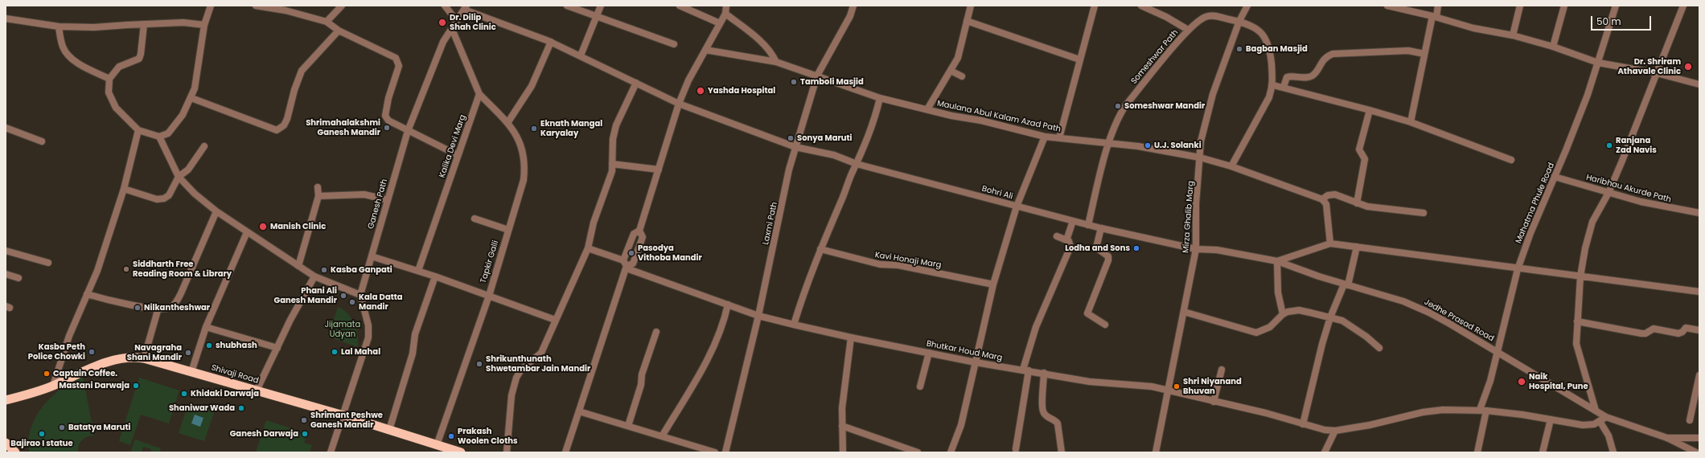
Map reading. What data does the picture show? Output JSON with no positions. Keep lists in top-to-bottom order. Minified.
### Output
{"streets":{"highway":["Shivaji Road"],"street":["Someshwar Path","Maulana Abul Kalam Azad Path","Kalika Devi Marg","Haribhau Akurde Path","Bohri Ali","Mahatma Phule Road","Ganesh Path","Mirza Ghalib Marg","Laxmi Path","Kavi Honaji Marg","Tapkir Galli","Jedhe Prasad Road","Bhutkar Houd Marg"]},"crossings":[["Someshwar Path","Maulana Abul Kalam Azad Path"],["Someshwar Path","Bohri Ali"],["Someshwar Path","Mirza Ghalib Marg"],["Maulana Abul Kalam Azad Path","Mirza Ghalib Marg"],["Maulana Abul Kalam Azad Path","Laxmi Path"],["Kalika Devi Marg","Tapkir Galli"],["Haribhau Akurde Path","Mahatma Phule Road"],["Bohri Ali","Ganesh Path"],["Bohri Ali","Mirza Ghalib Marg"],["Bohri Ali","Laxmi Path"],["Bohri Ali","Jedhe Prasad Road"],["Mahatma Phule Road","Jedhe Prasad Road"],["Mahatma Phule Road","Bhutkar Houd Marg"],["Mirza Ghalib Marg","Jedhe Prasad Road"],["Mirza Ghalib Marg","Bhutkar Houd Marg"],["Laxmi Path","Bhutkar Houd Marg"],["Tapkir Galli","Shivaji Road"]],"parks":["Jijamata Udyan"],"places":["Dr. Dilip Shah Clinic","Bagban Masjid","Dr. Shriram Athavale Clinic","Tamboli Masjid","Yashda Hospital","Someshwar Mandir","Shrimahalakshmi Ganesh Mandir","Eknath Mangal Karyalay","Sonya Maruti","U.J. Solanki","Ranjana Zad Navis","Manish Clinic","Lodha and Sons","Pasodya Vithoba Mandir","Siddharth Free Reading Room & Library","Kasba Ganpati","Phani Ali Ganesh Mandir","Kala Datta Mandir","Nilkantheshwar","shubhash","Kasba Peth Police Chowki","Lal Mahal","Navagraha Shani Mandir","Shrikunthunath Shwetambar Jain Mandir","Captain Coffee.","Naik Hospital, Pune","Mastani Darwaja","Shri Niyanand Bhuvan","Khidaki Darwaja","Shaniwar Wada","Shrimant Peshwe Ganesh Mandir","Batatya Maruti","Bajirao I statue","Ganesh Darwaja","Prakash Woolen Cloths"],"scale_bar":"50 m"}
